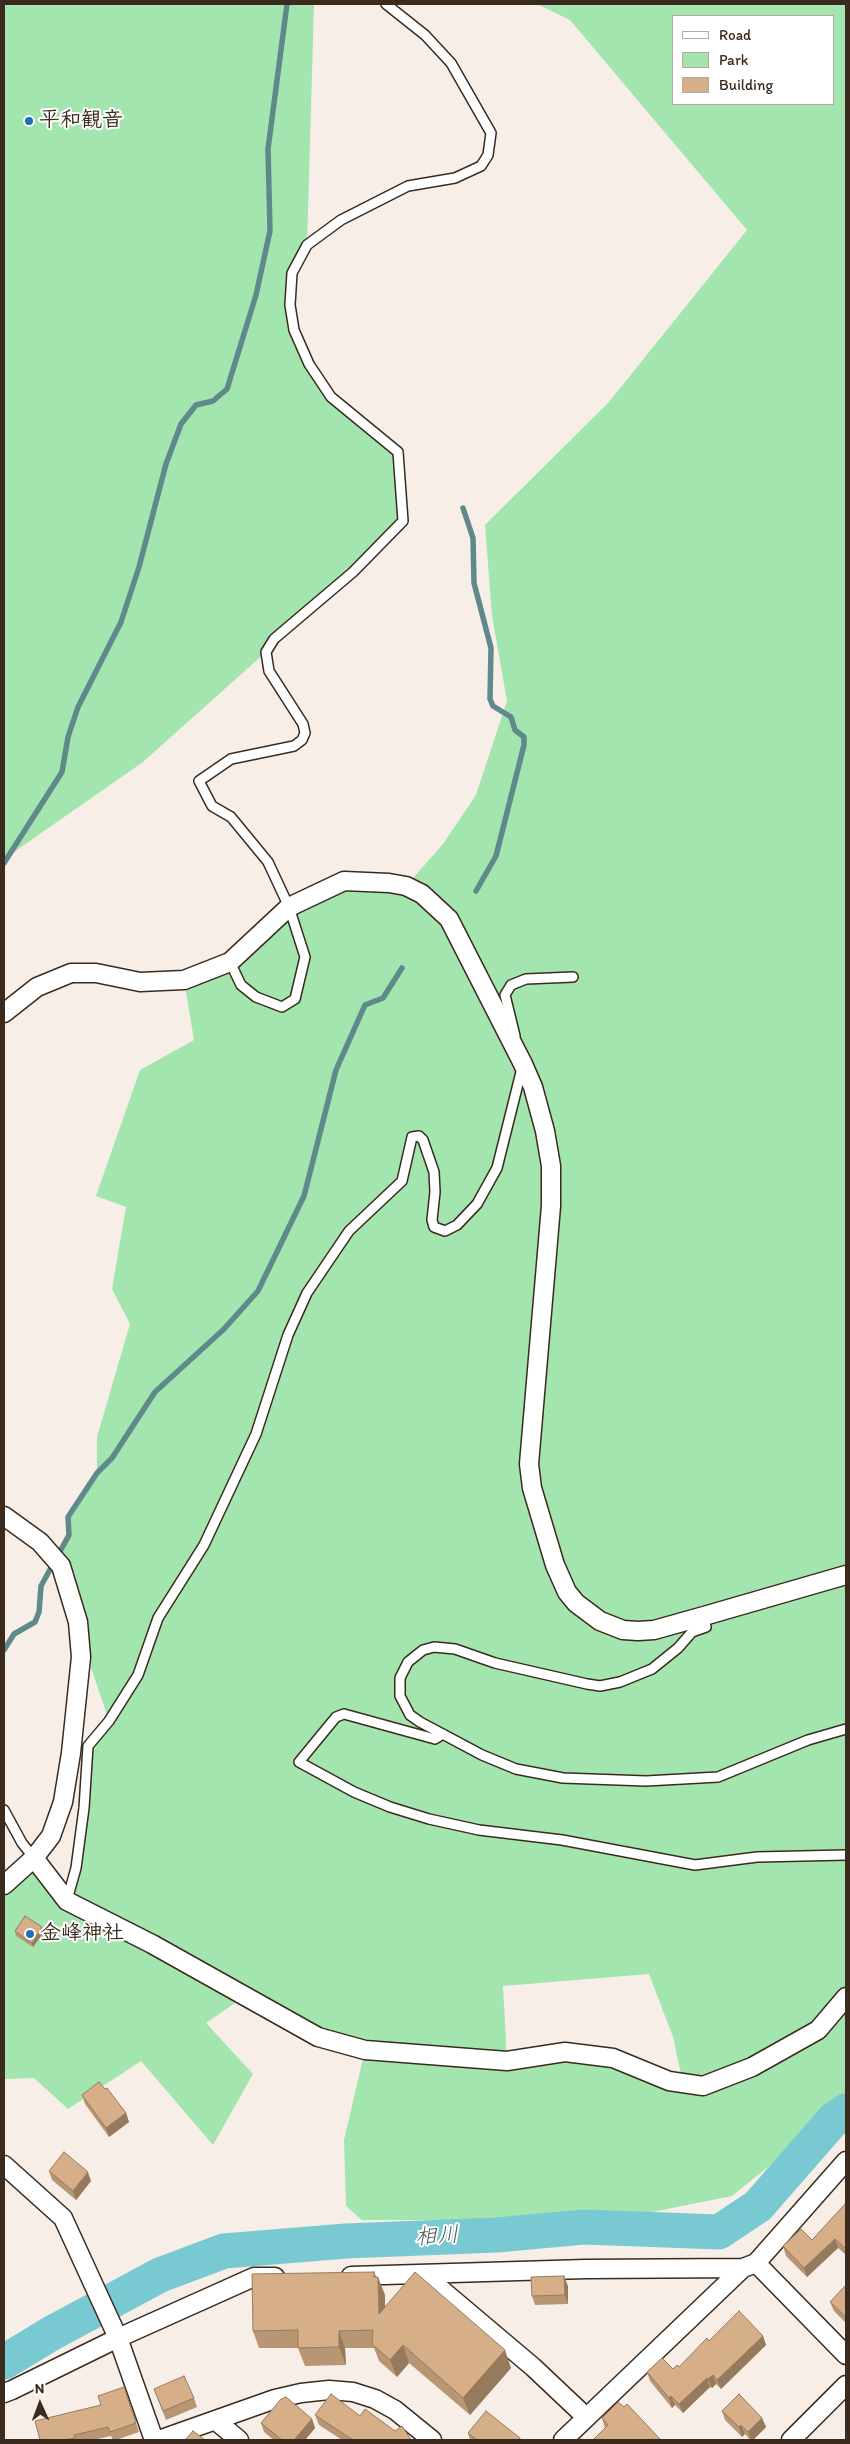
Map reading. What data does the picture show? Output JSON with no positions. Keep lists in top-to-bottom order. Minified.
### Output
{"water":["相川"],"places":["平和観音","金峰神社"],"legend":["Road","Park","Building"],"north":"top"}
